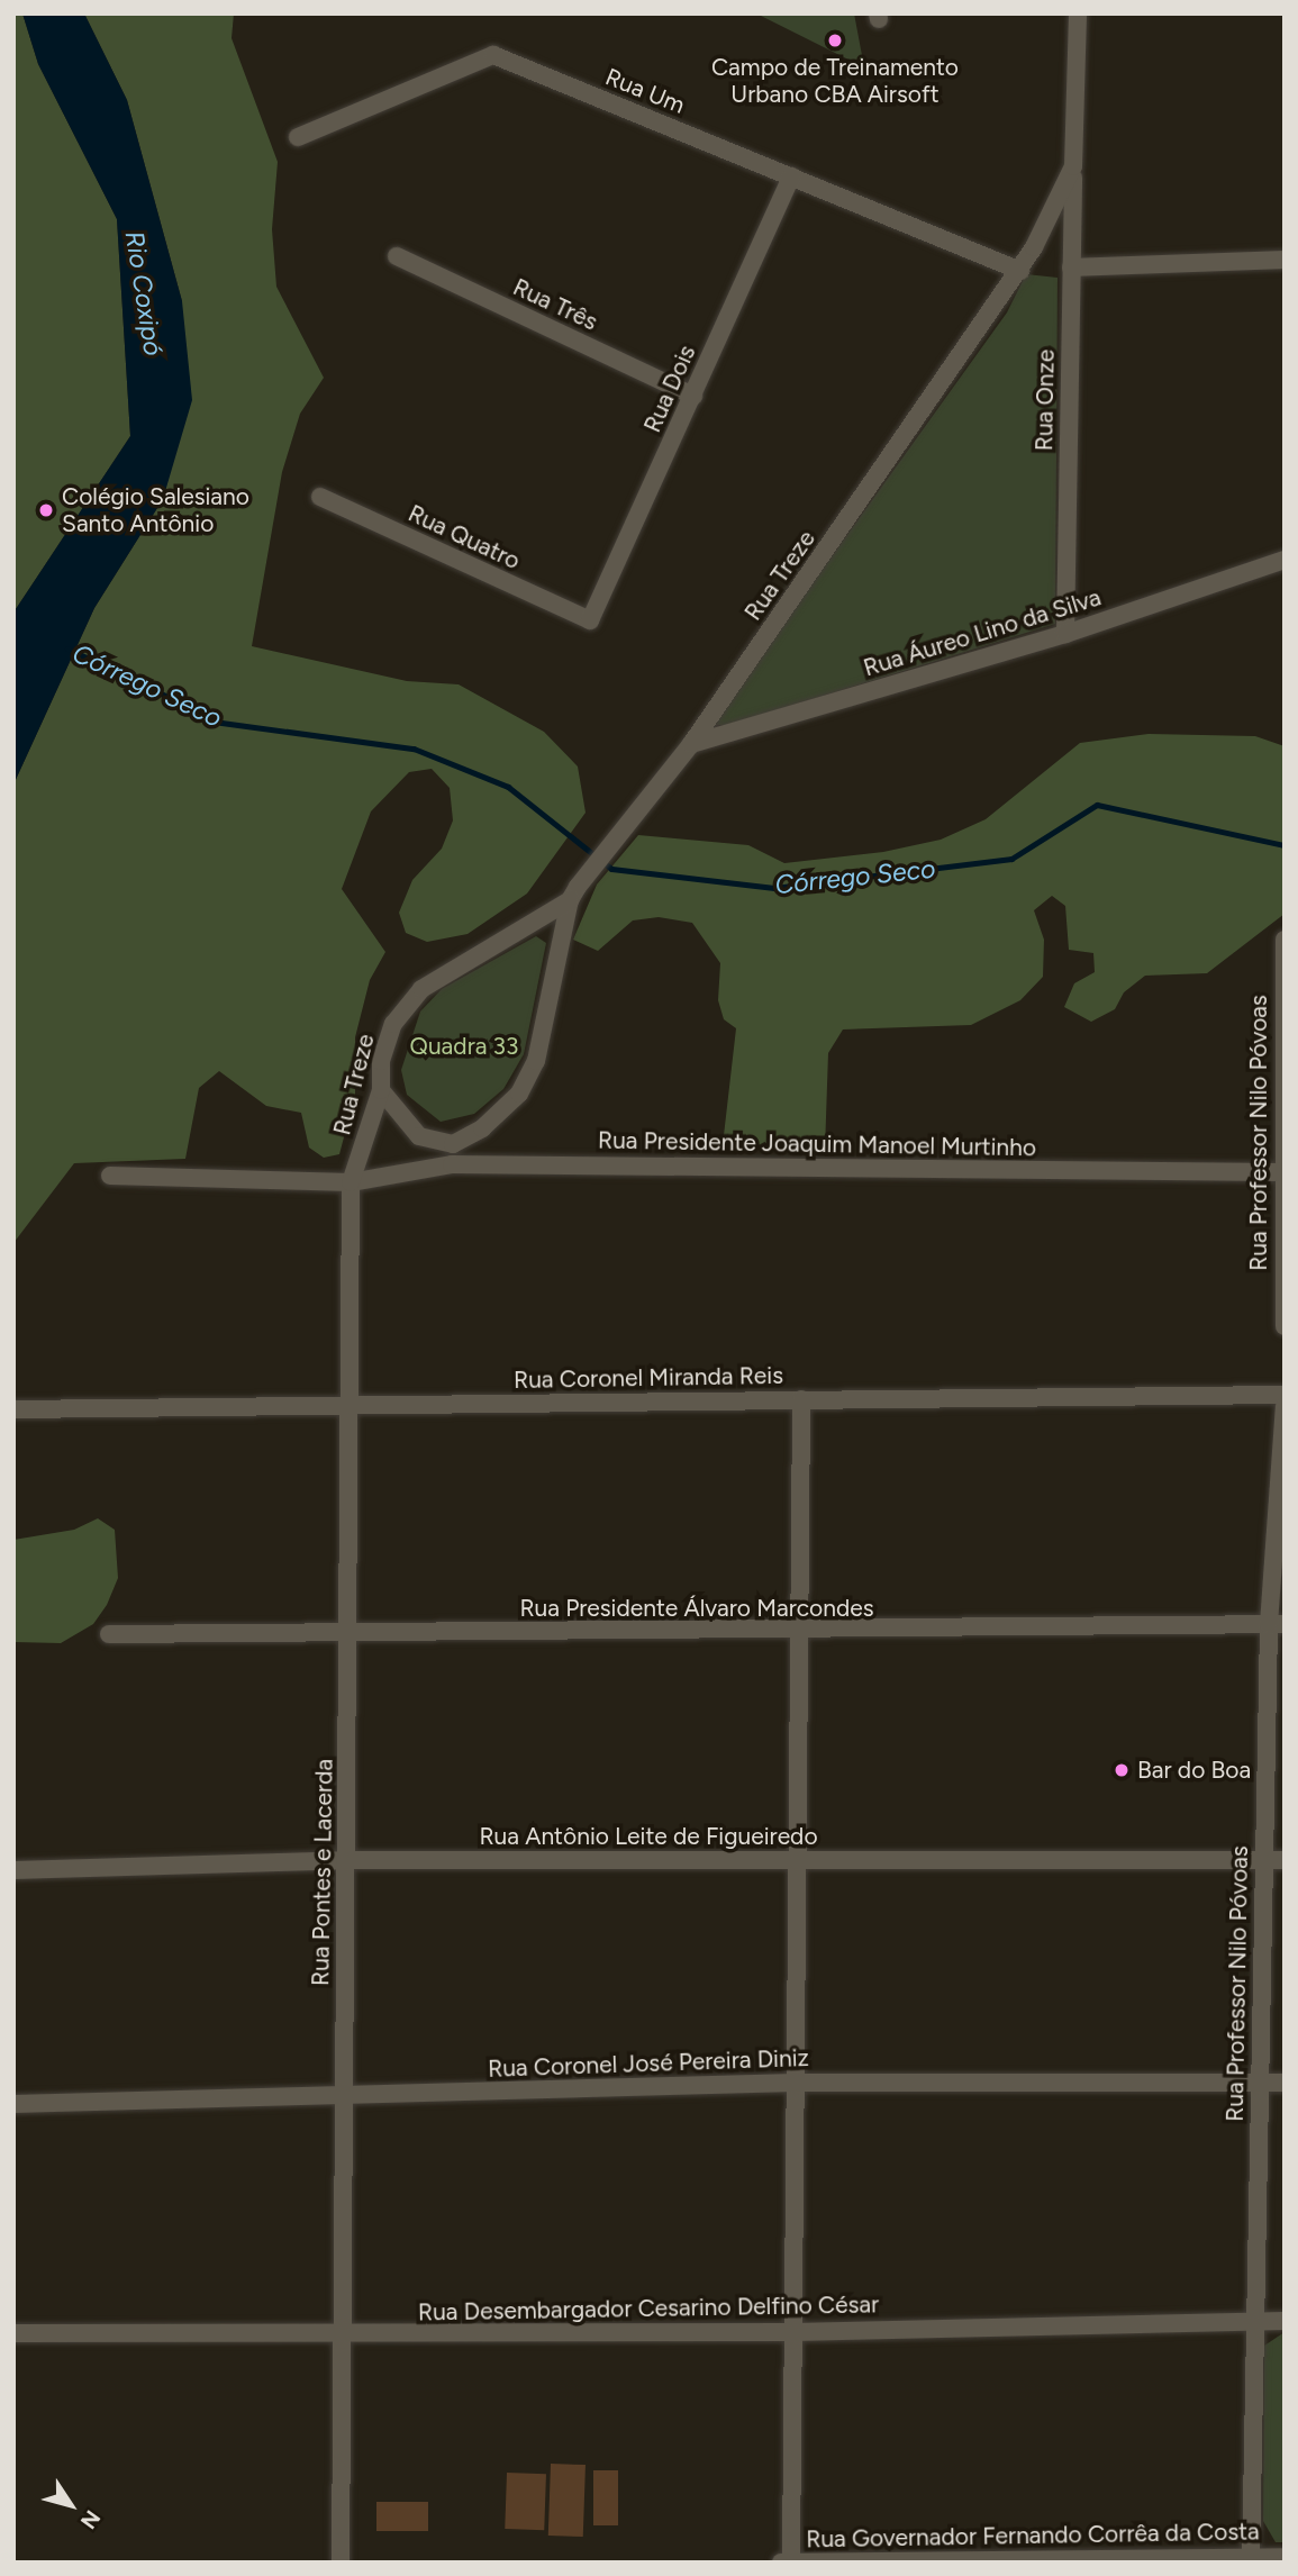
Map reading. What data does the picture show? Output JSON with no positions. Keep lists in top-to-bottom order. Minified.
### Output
{"streets":{"street":["Rua Um","Rua Três","Rua Dois","Rua Onze","Rua Quatro","Rua Treze","Rua Áureo Lino da Silva","Rua Professor Nilo Póvoas","Rua Presidente Joaquim Manoel Murtinho","Rua Coronel Miranda Reis","Rua Presidente Álvaro Marcondes","Rua Antônio Leite de Figueiredo","Rua Pontes e Lacerda","Rua Coronel José Pereira Diniz","Rua Desembargador Cesarino Delfino César","Rua Governador Fernando Corrêa da Costa"]},"crossings":[["Rua Um","Rua Dois"],["Rua Um","Rua Treze"],["Rua Três","Rua Dois"],["Rua Dois","Rua Quatro"],["Rua Onze","Rua Treze"],["Rua Onze","Rua Áureo Lino da Silva"],["Rua Treze","Rua Áureo Lino da Silva"],["Rua Treze","Rua Presidente Joaquim Manoel Murtinho"],["Rua Treze","Rua Pontes e Lacerda"],["Rua Professor Nilo Póvoas","Rua Presidente Joaquim Manoel Murtinho"],["Rua Professor Nilo Póvoas","Rua Presidente Álvaro Marcondes"],["Rua Professor Nilo Póvoas","Rua Antônio Leite de Figueiredo"],["Rua Professor Nilo Póvoas","Rua Coronel José Pereira Diniz"],["Rua Professor Nilo Póvoas","Rua Desembargador Cesarino Delfino César"],["Rua Professor Nilo Póvoas","Rua Governador Fernando Corrêa da Costa"],["Rua Presidente Joaquim Manoel Murtinho","Rua Pontes e Lacerda"],["Rua Coronel Miranda Reis","Rua Pontes e Lacerda"],["Rua Presidente Álvaro Marcondes","Rua Pontes e Lacerda"],["Rua Antônio Leite de Figueiredo","Rua Pontes e Lacerda"],["Rua Pontes e Lacerda","Rua Coronel José Pereira Diniz"],["Rua Pontes e Lacerda","Rua Desembargador Cesarino Delfino César"]],"water":["Rio Coxipó","Córrego Seco"],"parks":["Quadra 33"],"places":["Campo de Treinamento Urbano CBA Airsoft","Colégio Salesiano Santo Antônio","Bar do Boa"],"north":"bottom right"}
